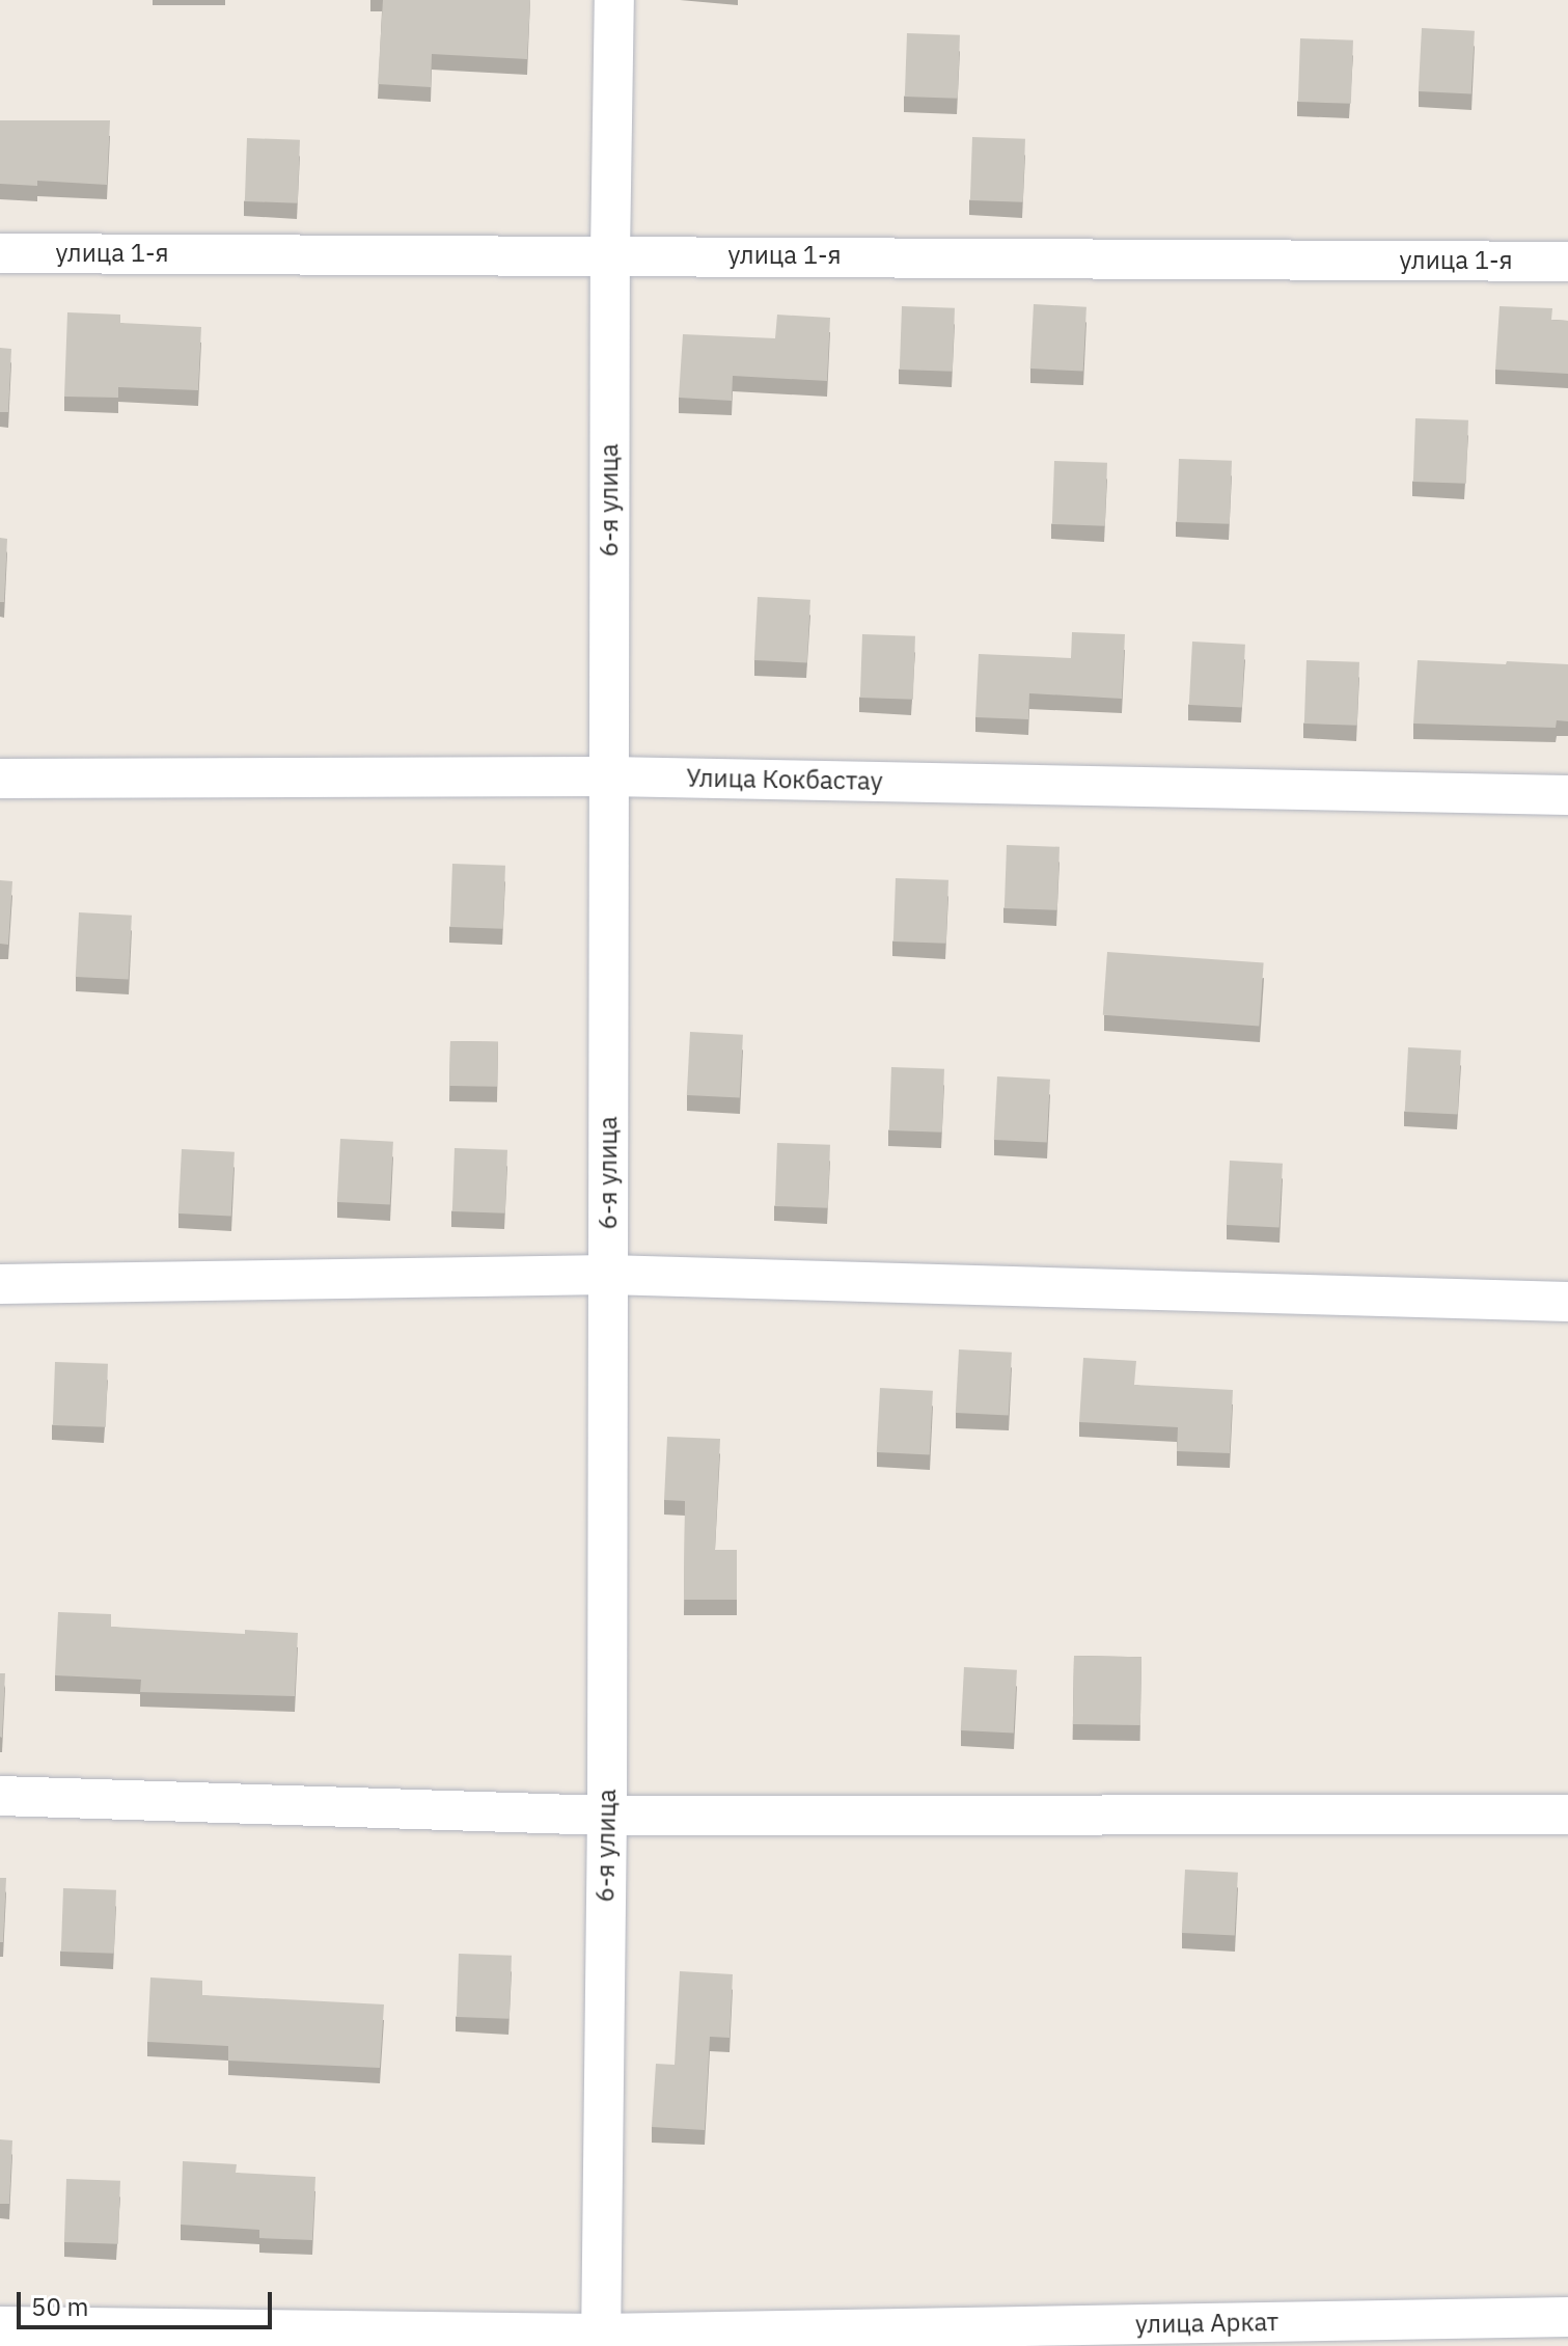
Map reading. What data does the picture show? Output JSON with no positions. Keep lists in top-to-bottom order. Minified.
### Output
{"streets":{"street":["улица 1-я","6-я улица","Улица Кокбастау","улица Аркат"]},"crossings":[["улица 1-я","6-я улица"],["6-я улица","Улица Кокбастау"],["6-я улица","улица Аркат"]],"scale_bar":"50 m"}
